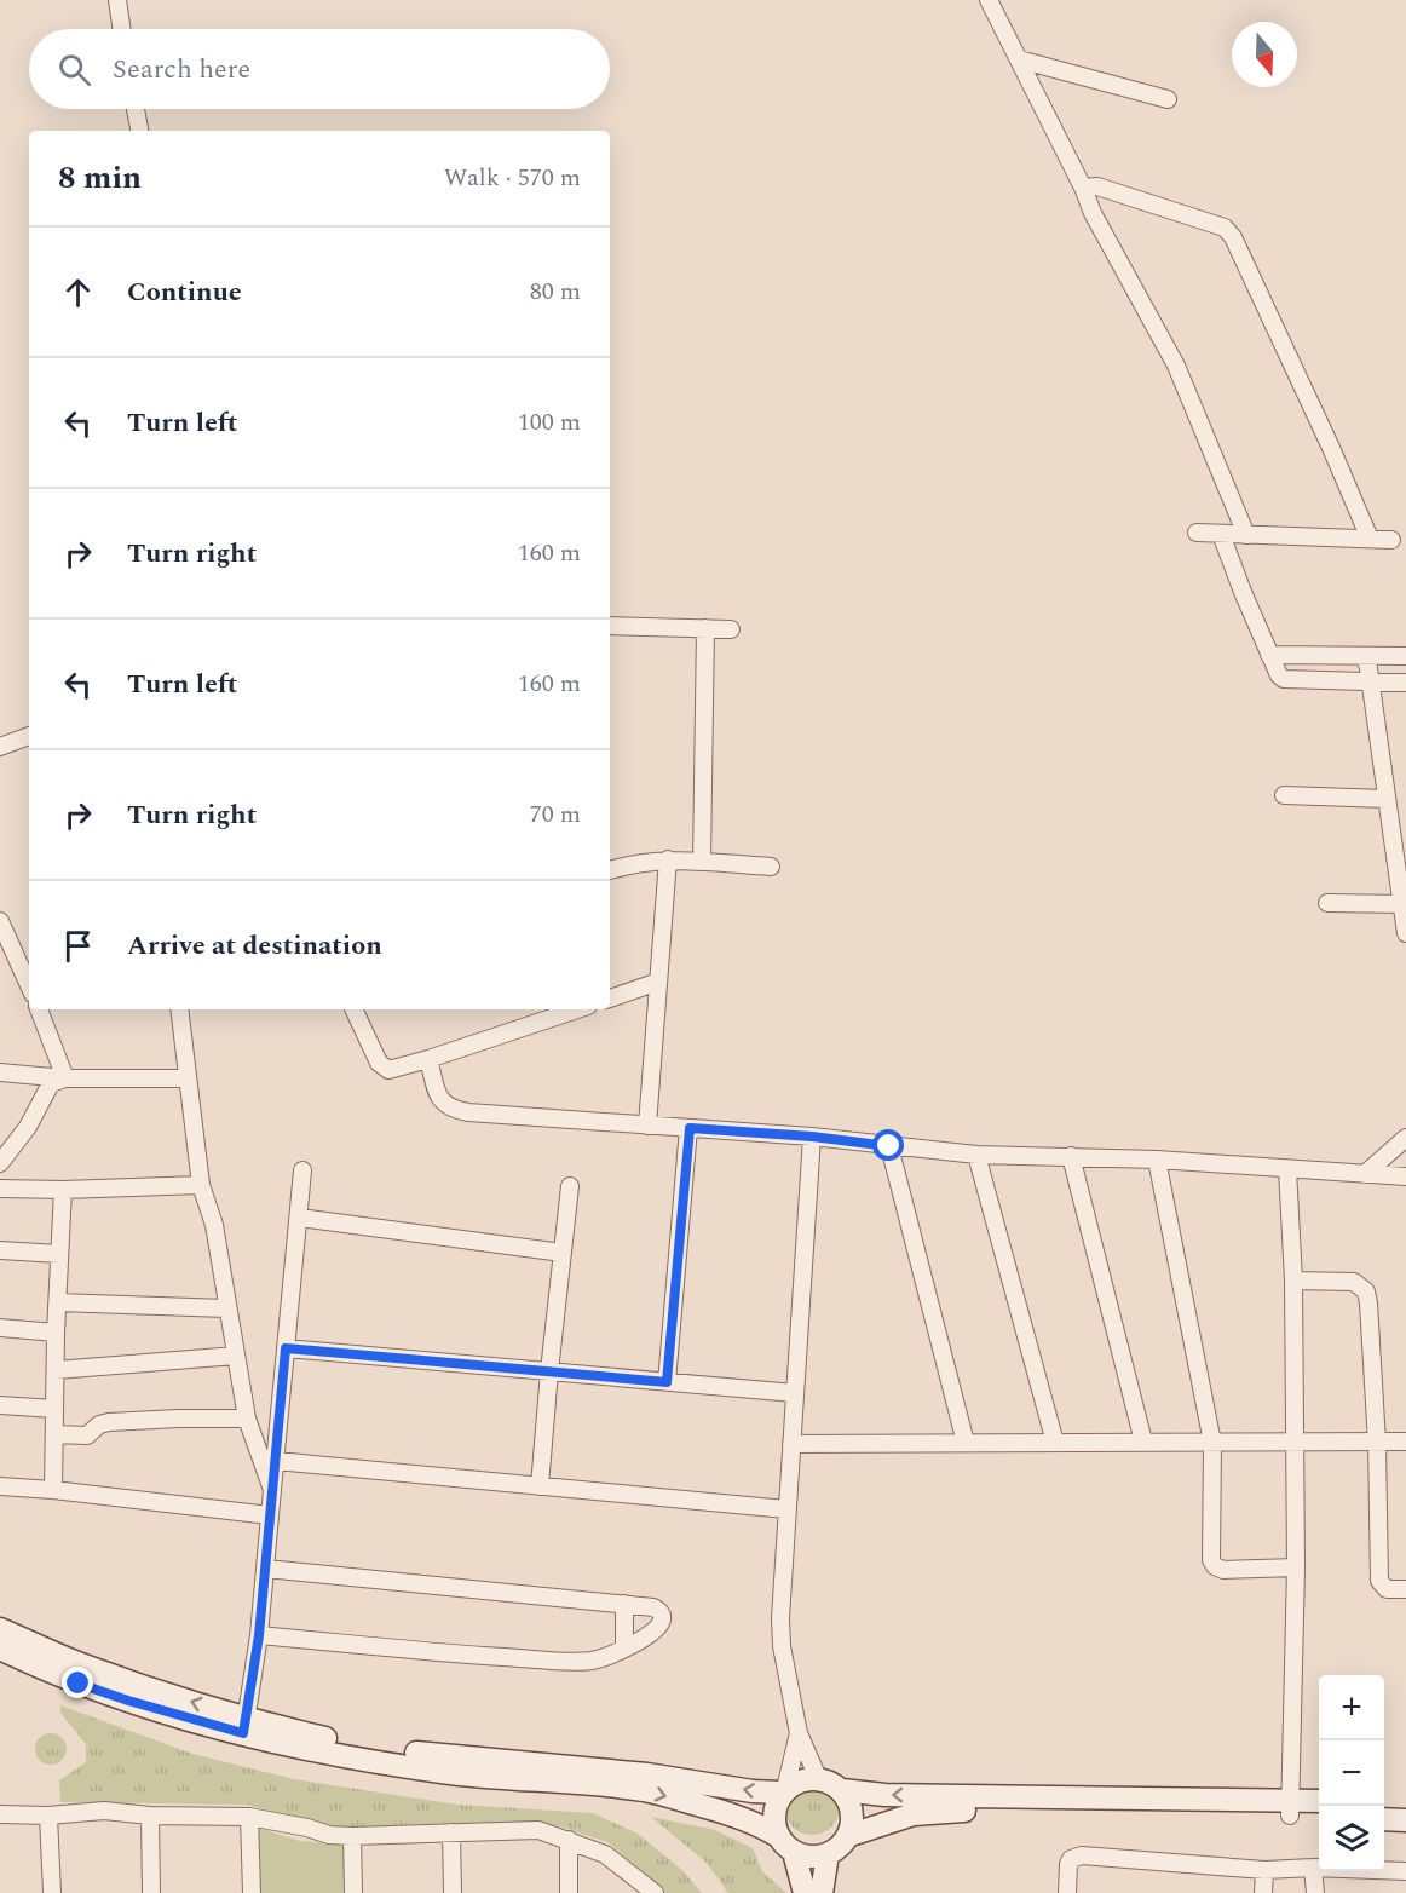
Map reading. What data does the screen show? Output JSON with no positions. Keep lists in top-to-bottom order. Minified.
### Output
{"north":"bottom","page":{"search":"Search here","heading":["8 min","Walk · 570 m"],"list":[["Continue","80 m"],["Turn left","100 m"],["Turn right","160 m"],["Turn left","160 m"],["Turn right","70 m"],"Arrive at destination"],"map_buttons":["+","−"]}}
